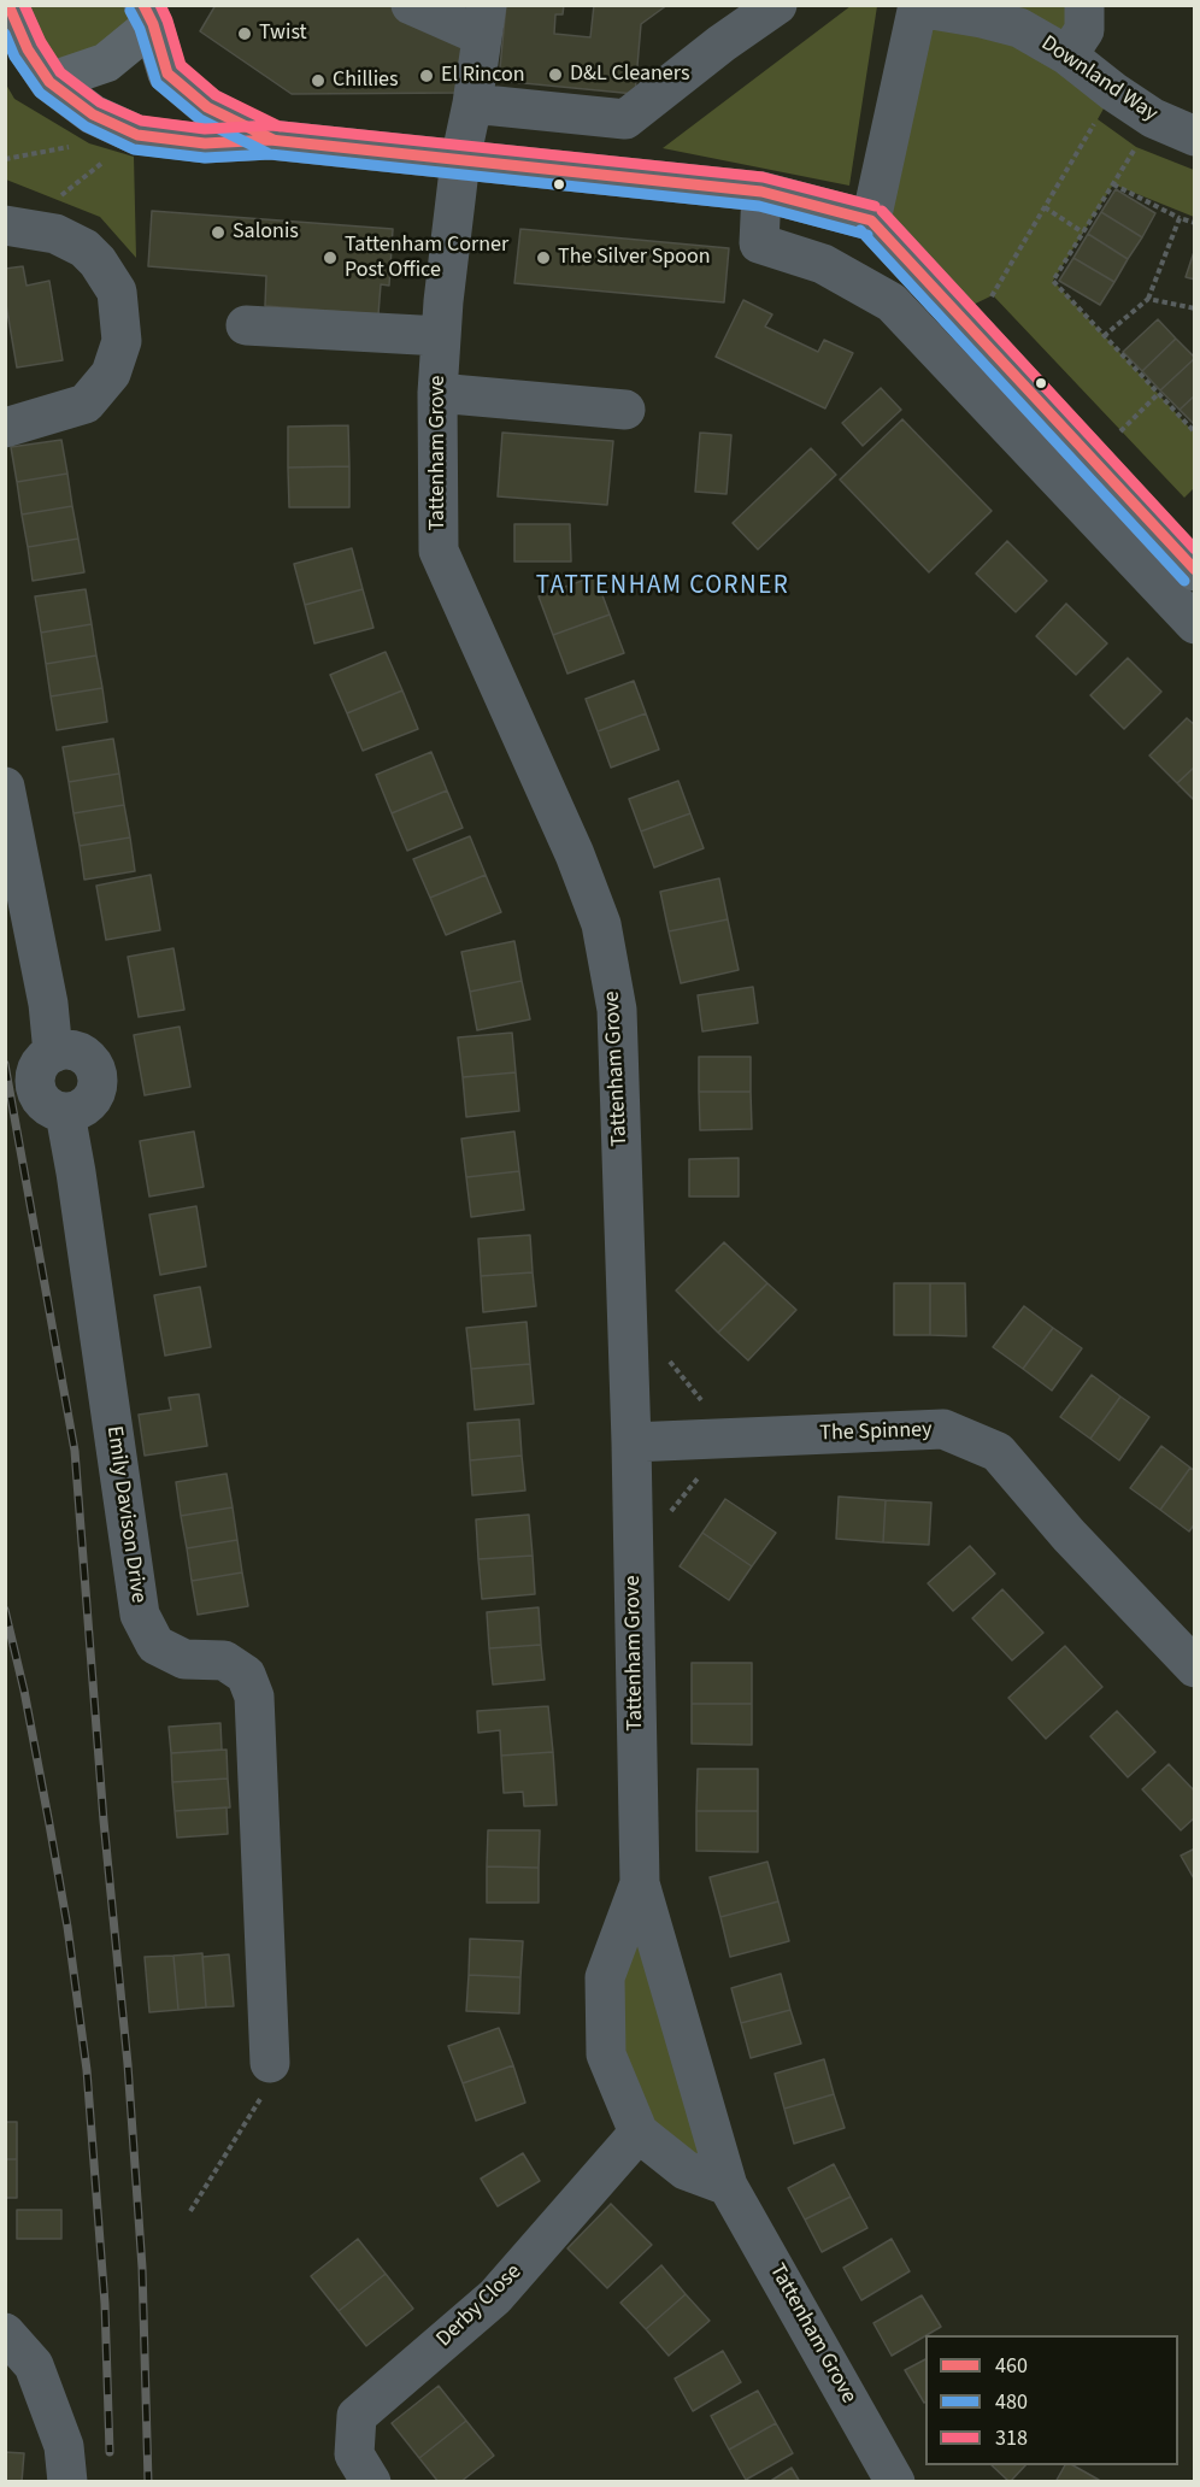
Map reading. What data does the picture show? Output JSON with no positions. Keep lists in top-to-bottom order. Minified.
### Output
{"streets":{"street":["Downland Way","Tattenham Grove","The Spinney","Emily Davison Drive","Derby Close"]},"crossings":[["Tattenham Grove","The Spinney"],["Tattenham Grove","Derby Close"]],"districts":["TATTENHAM CORNER"],"places":["Twist","D&L Cleaners","El Rincon","Chillies","Salonis","Tattenham Corner Post Office","The Silver Spoon"],"lines":["transit line 460","transit line 318","transit line 480"],"legend":["460","480","318"]}
